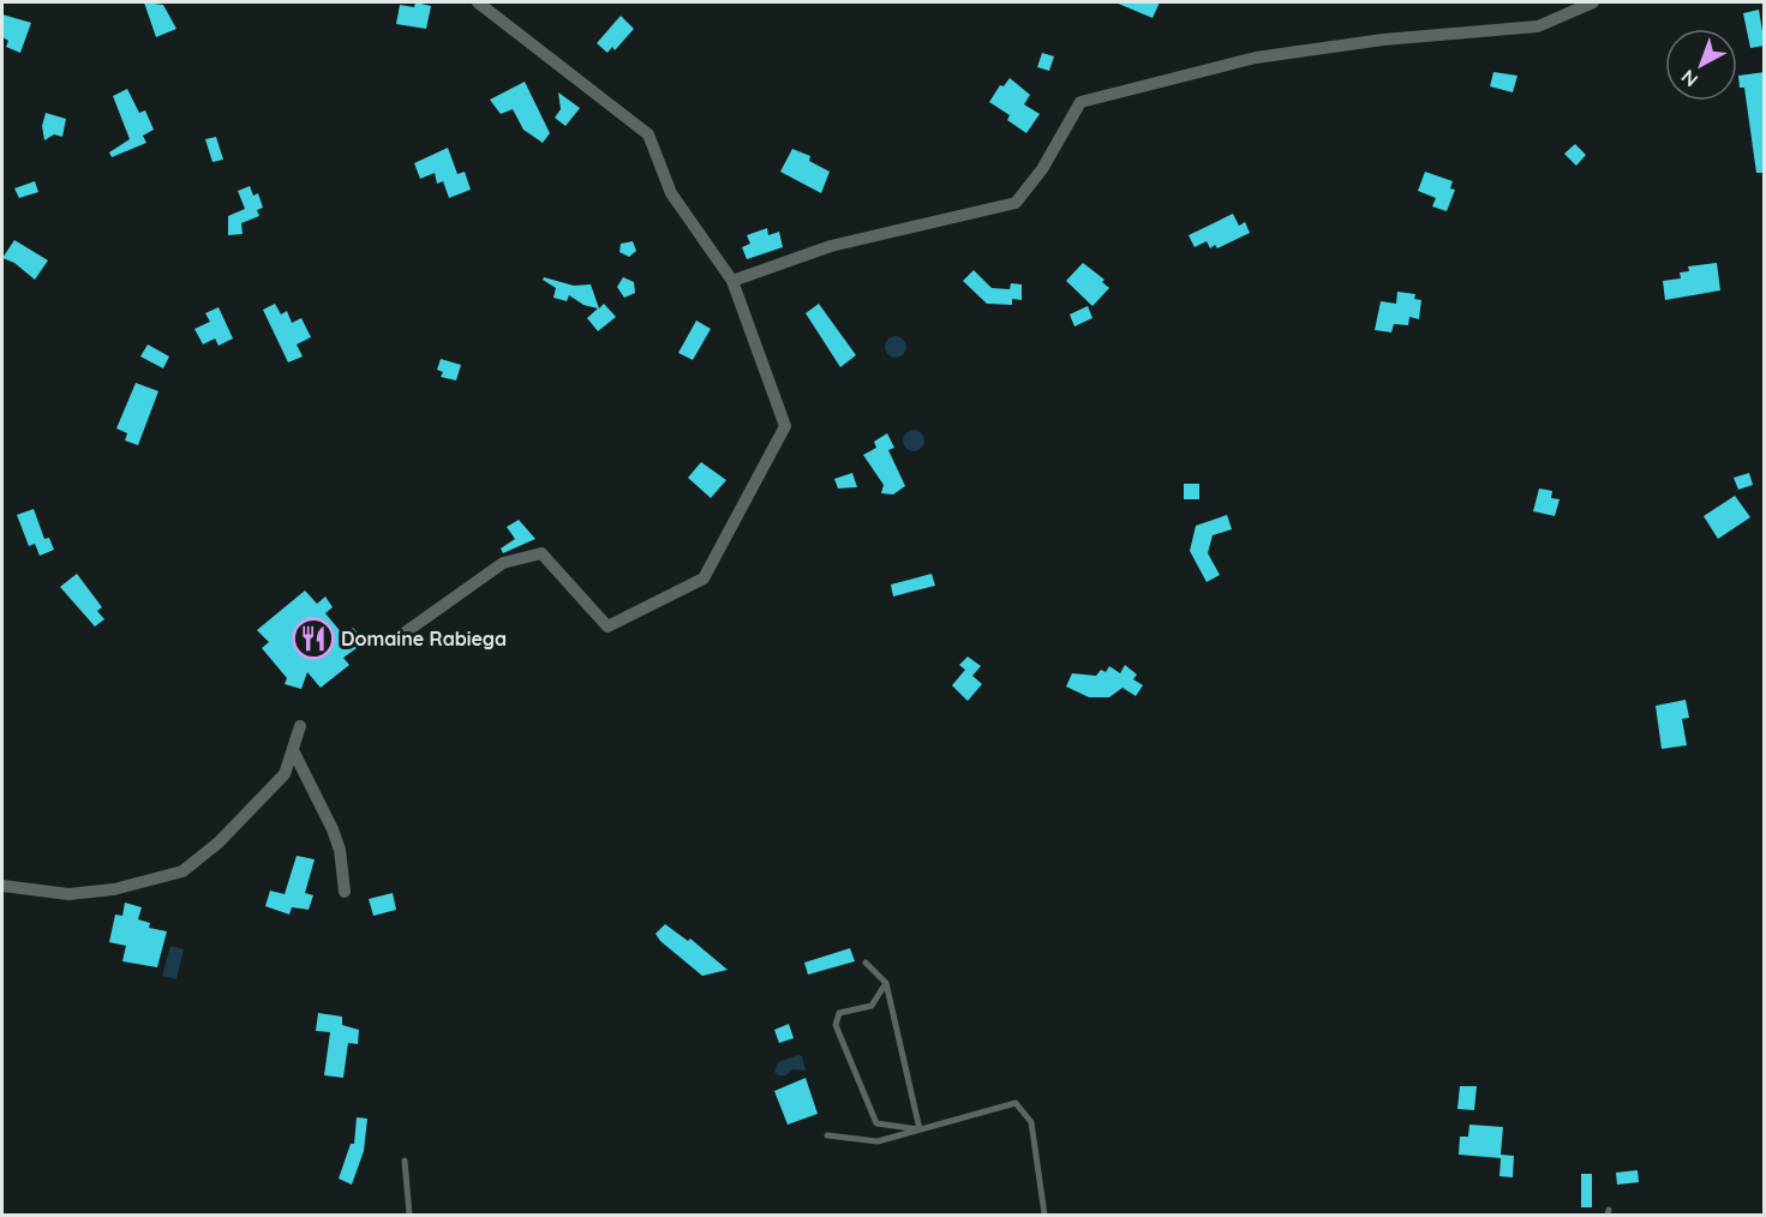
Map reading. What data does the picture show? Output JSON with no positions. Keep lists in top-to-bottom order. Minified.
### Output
{"places":{"restaurant":["Domaine Rabiega"]},"north":"bottom left"}
